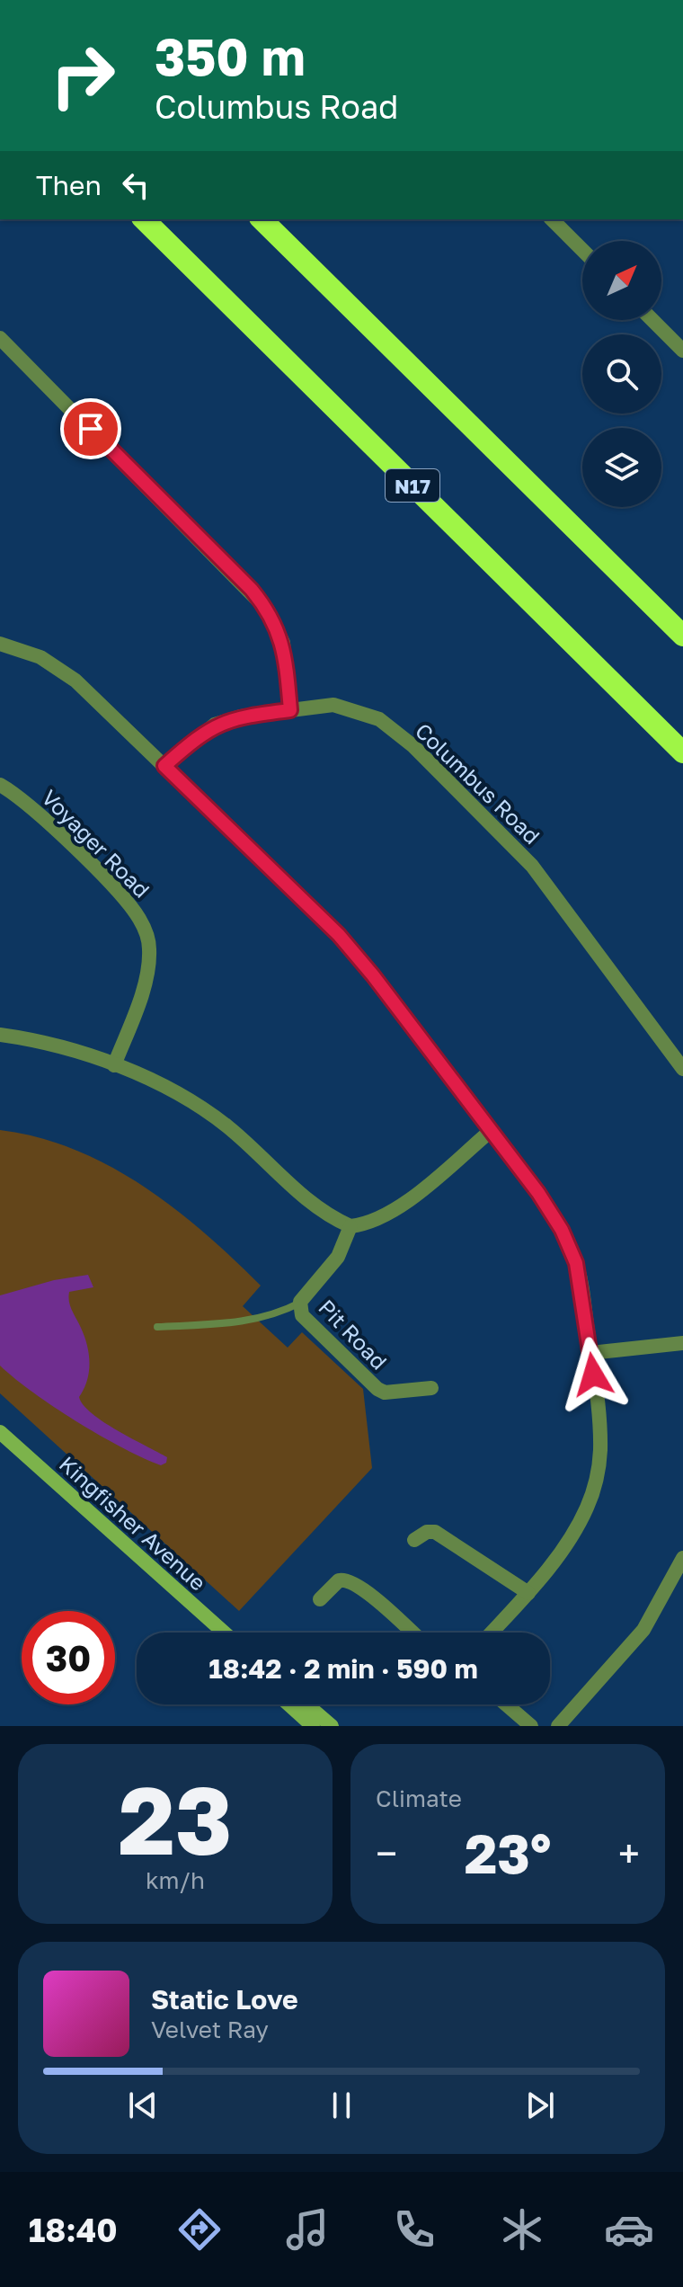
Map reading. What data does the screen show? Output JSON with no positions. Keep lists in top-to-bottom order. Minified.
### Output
{"streets":{"highway":["N17"],"street":["Columbus Road","Voyager Road","Pit Road","Kingfisher Avenue"]},"north":"top right","page":{"turn":["350 m","Columbus Road"],"then":"Then","limit":"30","trip":"18:42 · 2 min · 590 m","tile":[["23","km/h"],"Climate"],"heat":["−","23°","+"],"song":["Static Love","Velvet Ray"],"tabs":"18:40"}}
